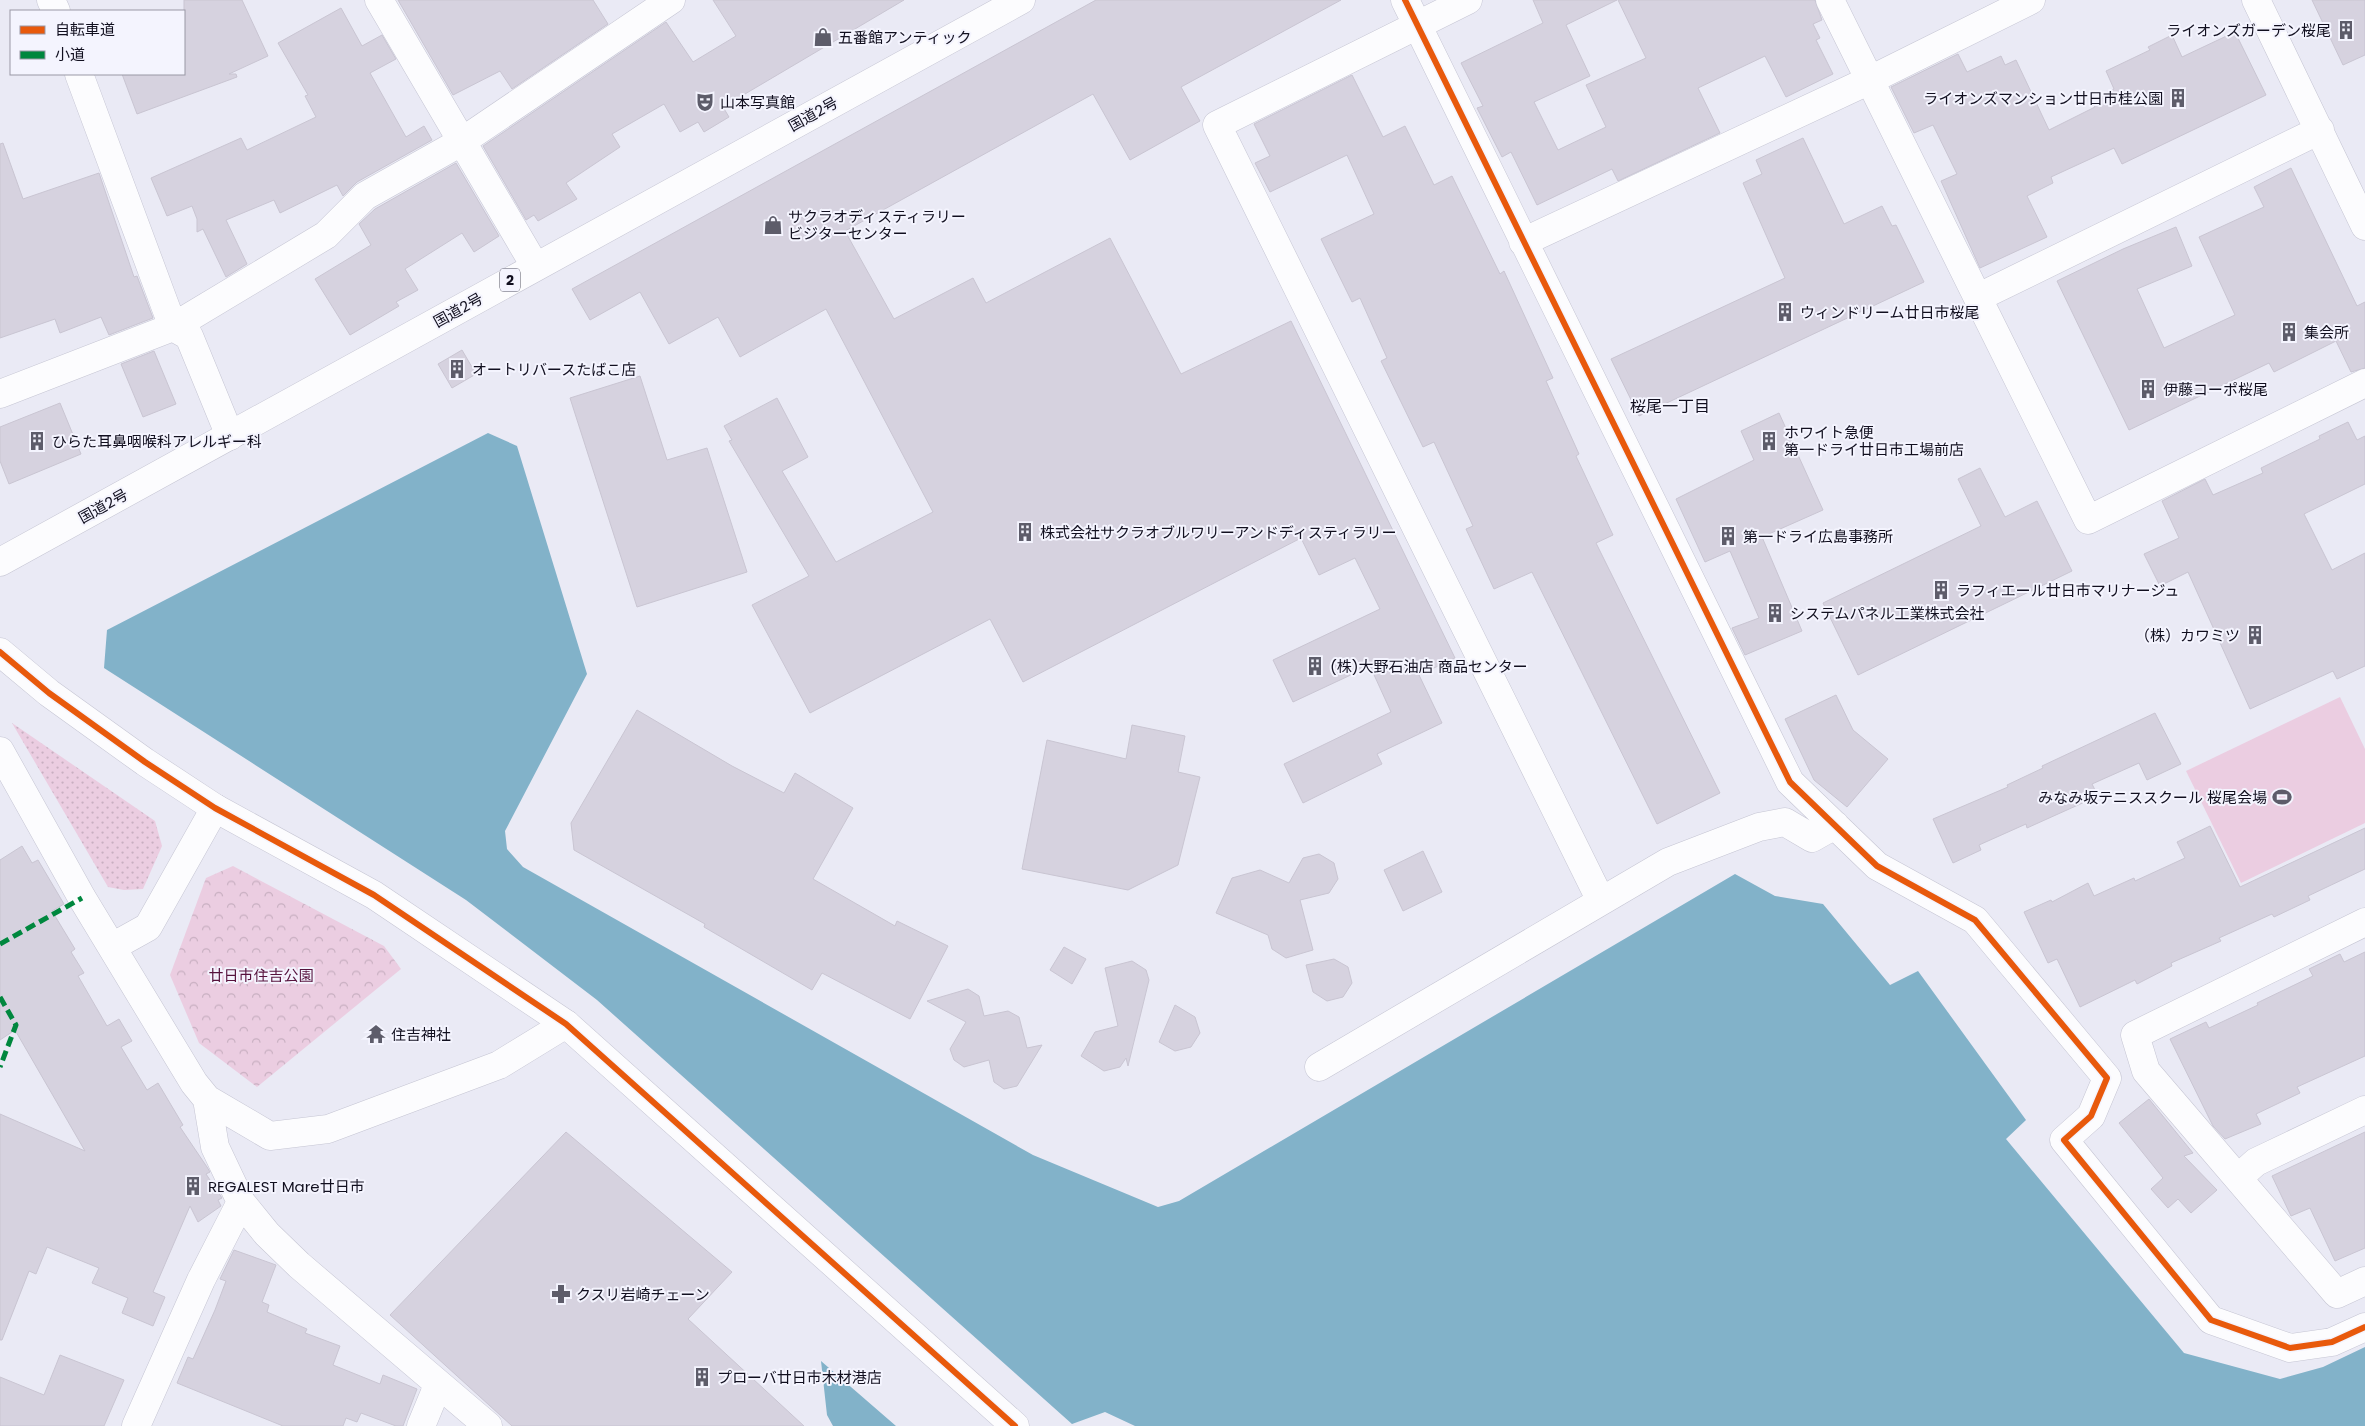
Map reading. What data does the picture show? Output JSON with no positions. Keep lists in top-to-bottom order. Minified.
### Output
{"streets":{"main road":["国道2号","2"]},"districts":["桜尾一丁目"],"parks":["廿日市住吉公園"],"places":{"building":["ライオンズガーデン桜尾","ライオンズマンション廿日市桂公園","ウィンドリーム廿日市桜尾","集会所","オートリバースたばこ店","伊藤コーポ桜尾","ひらた耳鼻咽喉科アレルギー科","ホワイト急便 第一ドライ廿日市工場前店","株式会社サクラオブルワリーアンドディスティラリー","第一ドライ広島事務所","ラフィエール廿日市マリナージュ","システムパネル工業株式会社","（株）カワミツ","(株)大野石油店 商品センター","REGALEST Mare廿日市","プローバ廿日市木材港店"],"shop":["五番館アンティック","サクラオディスティラリー ビジターセンター"],"theatre":["山本写真館"],"sports":["みなみ坂テニススクール 桜尾会場"],"temple":["住吉神社"],"pharmacy":["クスリ岩崎チェーン"]},"legend":["自転車道","小道"]}
